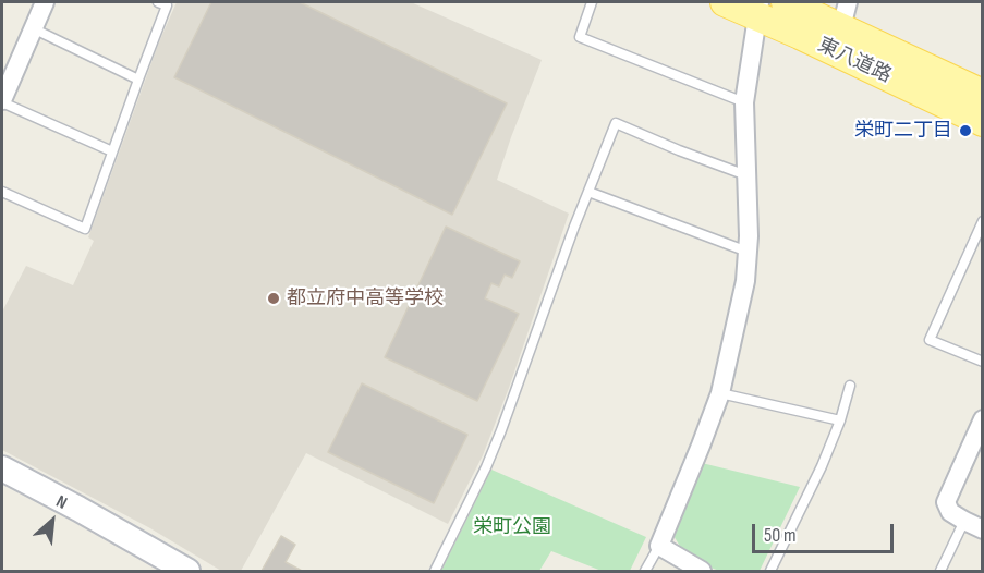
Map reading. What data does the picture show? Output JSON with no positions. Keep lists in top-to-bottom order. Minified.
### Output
{"streets":{"main road":["東八道路"]},"parks":["栄町公園"],"places":["栄町二丁目","都立府中高等学校"],"scale_bar":"50 m","north":"top right"}
